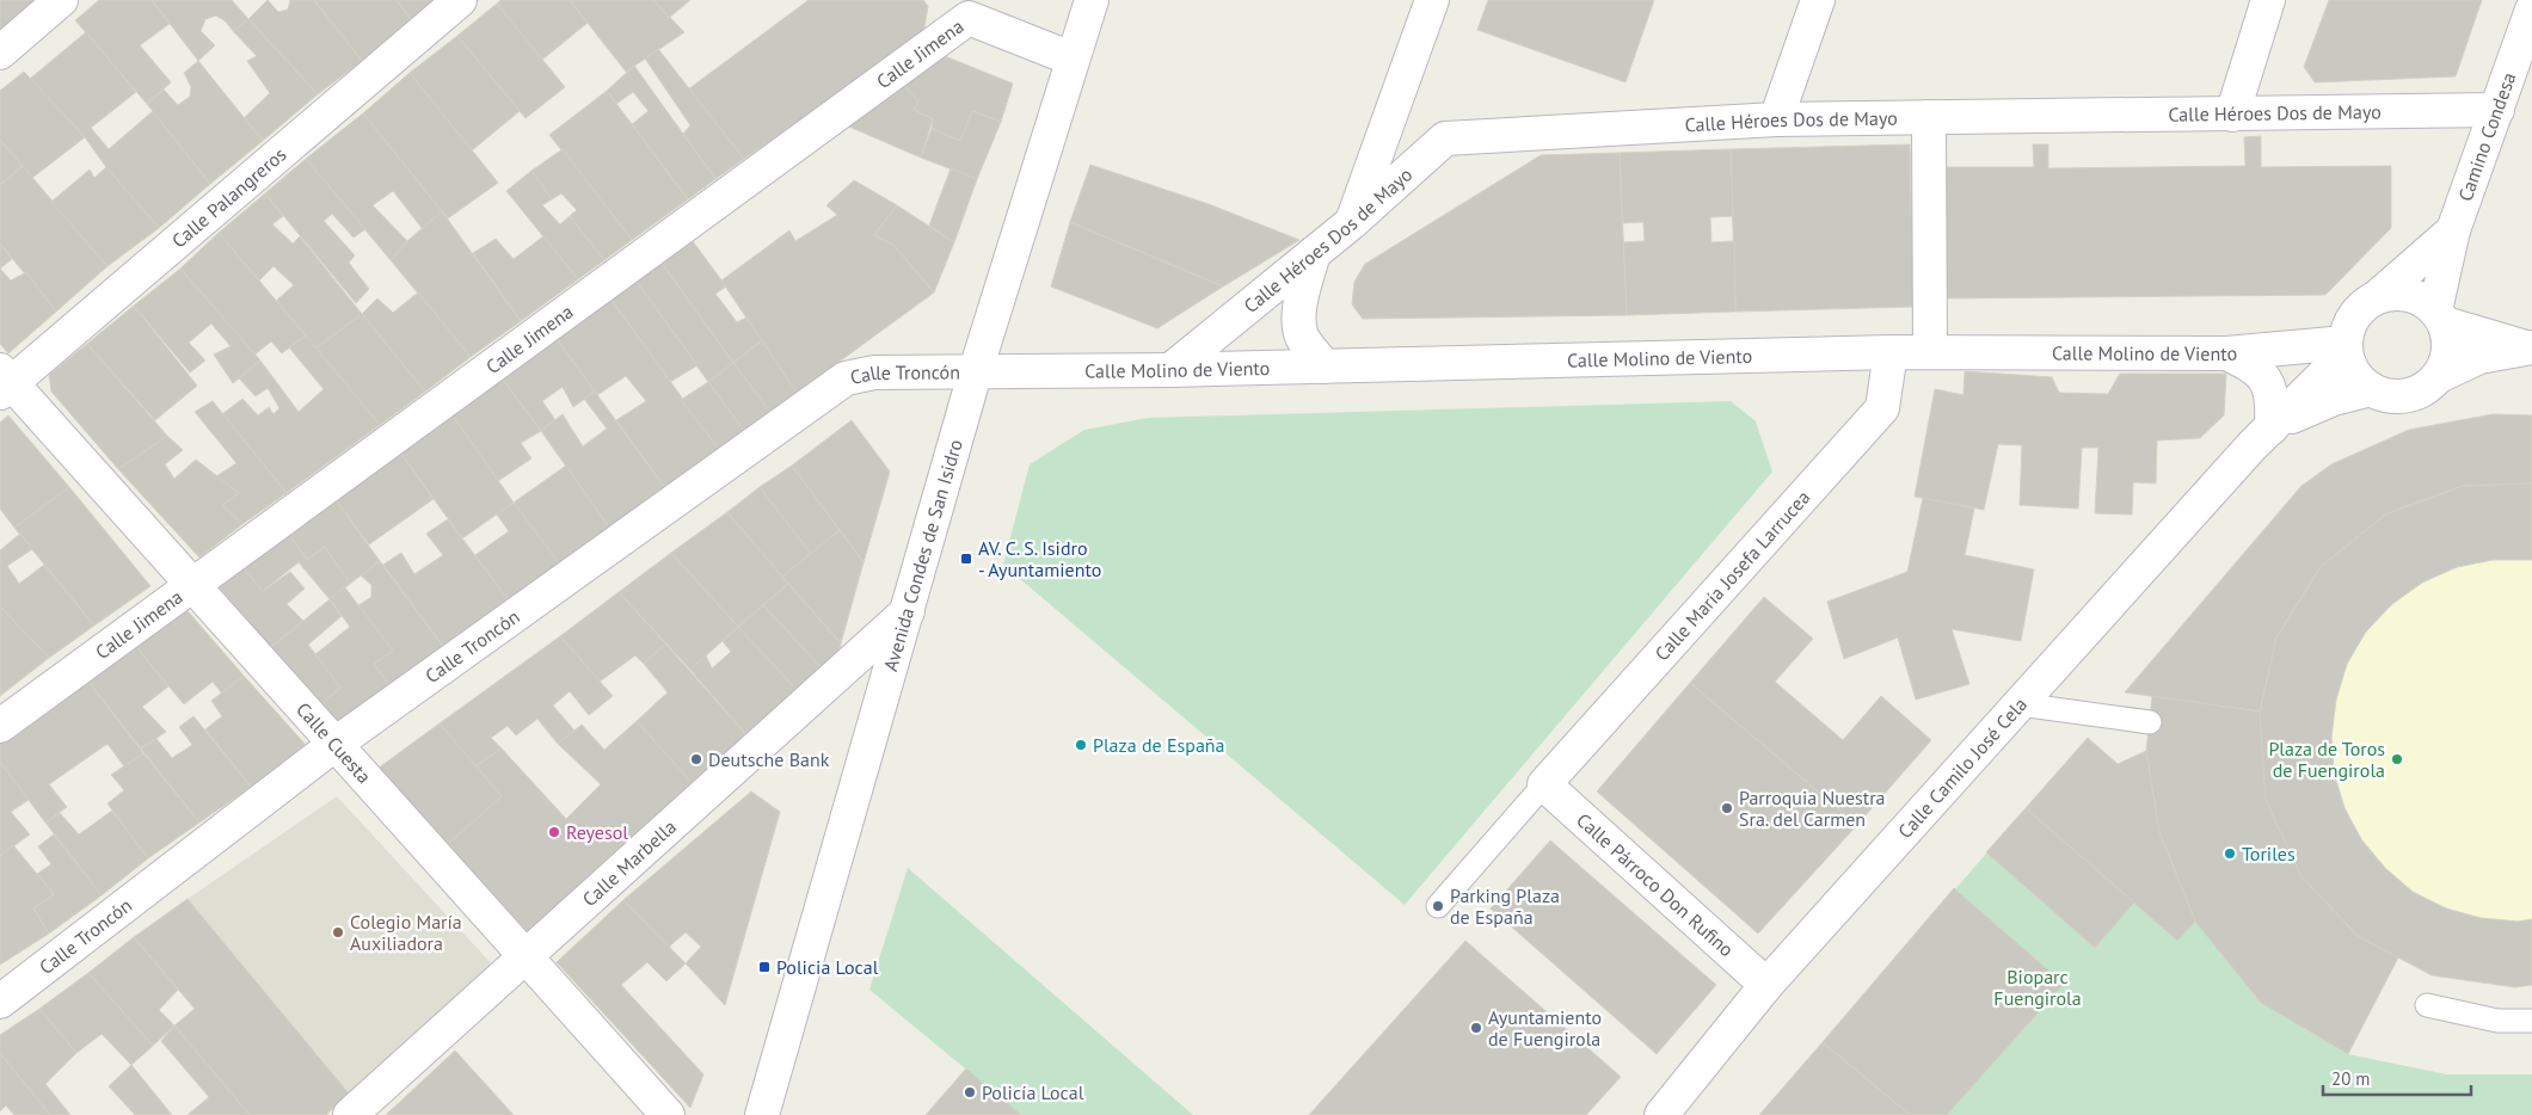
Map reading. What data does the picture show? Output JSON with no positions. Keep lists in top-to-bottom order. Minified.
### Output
{"streets":{"street":["Calle Jimena","Calle Héroes Dos de Mayo","Camino Condesa","Calle Palangreros","Calle Molino de Viento","Calle Troncón","Avenida Condes de San Isidro","Calle María Josefa Larrucea","Calle Cuesta","Calle Camilo José Cela","Calle Marbella","Calle Párroco Don Rufino"]},"crossings":[["Calle Jimena","Avenida Condes de San Isidro"],["Calle Jimena","Calle Cuesta"],["Calle Héroes Dos de Mayo","Camino Condesa"],["Calle Héroes Dos de Mayo","Calle Molino de Viento"],["Camino Condesa","Calle Molino de Viento"],["Camino Condesa","Calle Camilo José Cela"],["Calle Palangreros","Calle Cuesta"],["Calle Molino de Viento","Calle Troncón"],["Calle Molino de Viento","Avenida Condes de San Isidro"],["Calle Molino de Viento","Calle María Josefa Larrucea"],["Calle Molino de Viento","Calle Camilo José Cela"],["Calle Troncón","Avenida Condes de San Isidro"],["Calle Troncón","Calle Cuesta"],["Avenida Condes de San Isidro","Calle Marbella"],["Calle María Josefa Larrucea","Calle Párroco Don Rufino"],["Calle Cuesta","Calle Marbella"],["Calle Camilo José Cela","Calle Párroco Don Rufino"]],"parks":["Bioparc Fuengirola"],"places":{"transit":["AV. C. S. Isidro - Ayuntamiento","Policia Local"],"other":["Plaza de España","Deutsche Bank","Plaza de Toros de Fuengirola","Parroquia Nuestra Sra. del Carmen","Reyesol","Toriles","Parking Plaza de España","Colegio María Auxiliadora","Ayuntamiento de Fuengirola","Policía Local"]},"scale_bar":"20 m"}
